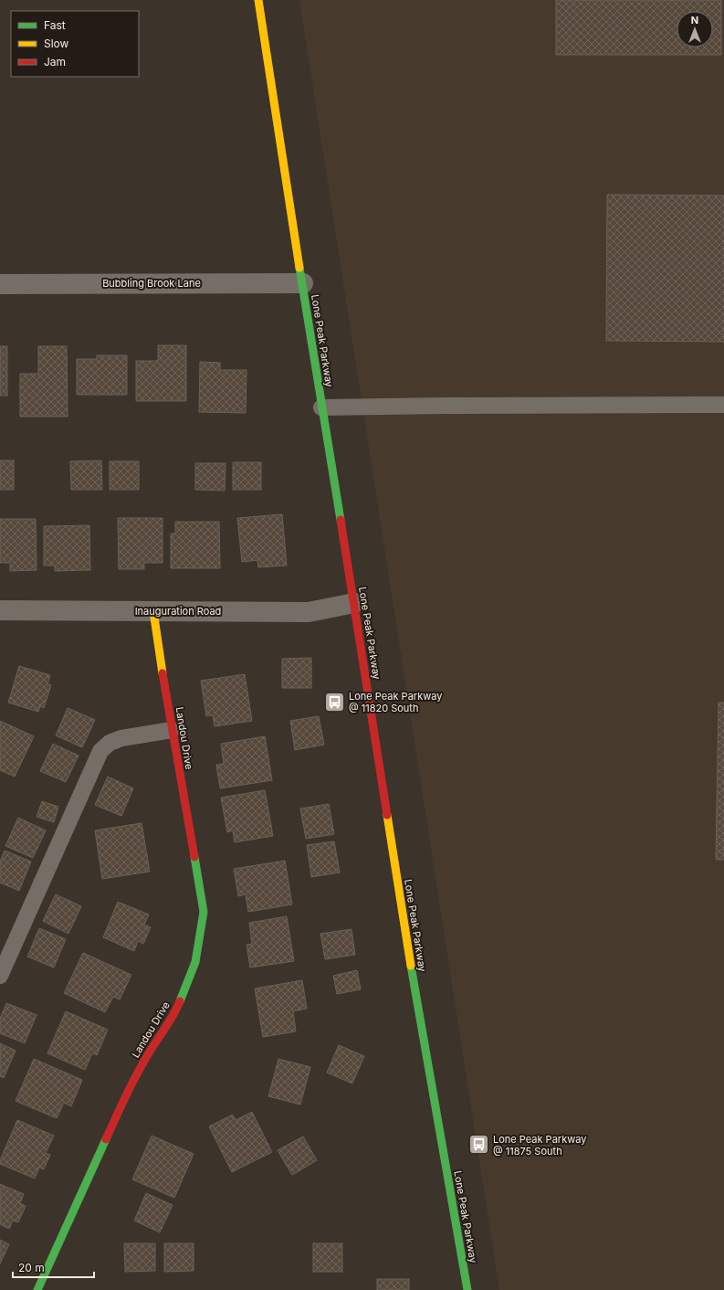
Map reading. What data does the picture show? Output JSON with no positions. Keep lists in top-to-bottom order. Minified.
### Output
{"streets":{"main road":["Lone Peak Parkway","Landou Drive"],"street":["Bubbling Brook Lane","Inauguration Road"]},"crossings":[["Bubbling Brook Lane","Lone Peak Parkway"],["Lone Peak Parkway","Inauguration Road"],["Inauguration Road","Landou Drive"]],"places":{"bus stop":["Lone Peak Parkway @ 11820 South","Lone Peak Parkway @ 11875 South"]},"legend":["Fast","Slow","Jam"],"scale_bar":"20 m","north":"top"}
